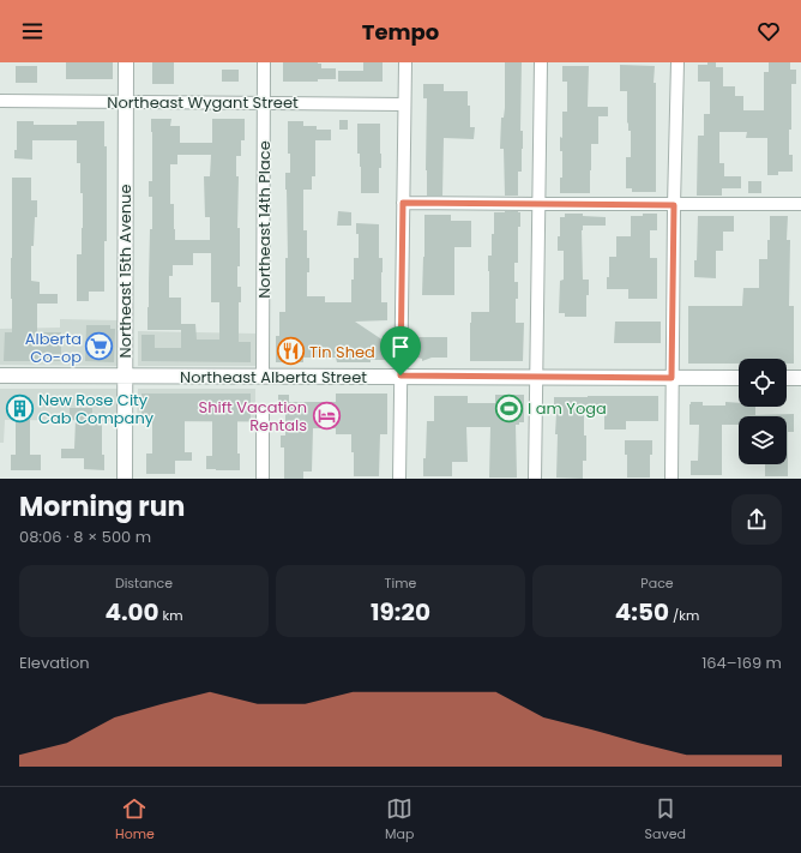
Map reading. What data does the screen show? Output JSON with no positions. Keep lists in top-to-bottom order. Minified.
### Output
{"streets":{"street":["Northeast Wygant Street","Northeast 14th Place","Northeast 15th Avenue","Northeast Alberta Street"]},"crossings":[["Northeast Wygant Street","Northeast 14th Place"],["Northeast Wygant Street","Northeast 15th Avenue"],["Northeast 14th Place","Northeast Alberta Street"],["Northeast 15th Avenue","Northeast Alberta Street"]],"places":{"supermarket":["Alberta Co-op"],"restaurant":["Tin Shed"],"building":["New Rose City Cab Company"],"sports":["I am Yoga"],"hotel":["Shift Vacation Rentals"]},"page":{"header":"Tempo","heading":["Morning run","08:06 · 8 × 500 m"],"stats":[["Distance","4.00 km"],["Time","19:20"],["Pace","4:50 /km"]],"chart":["Elevation","164–169 m"],"tabs":["Home","Map","Saved"]}}
